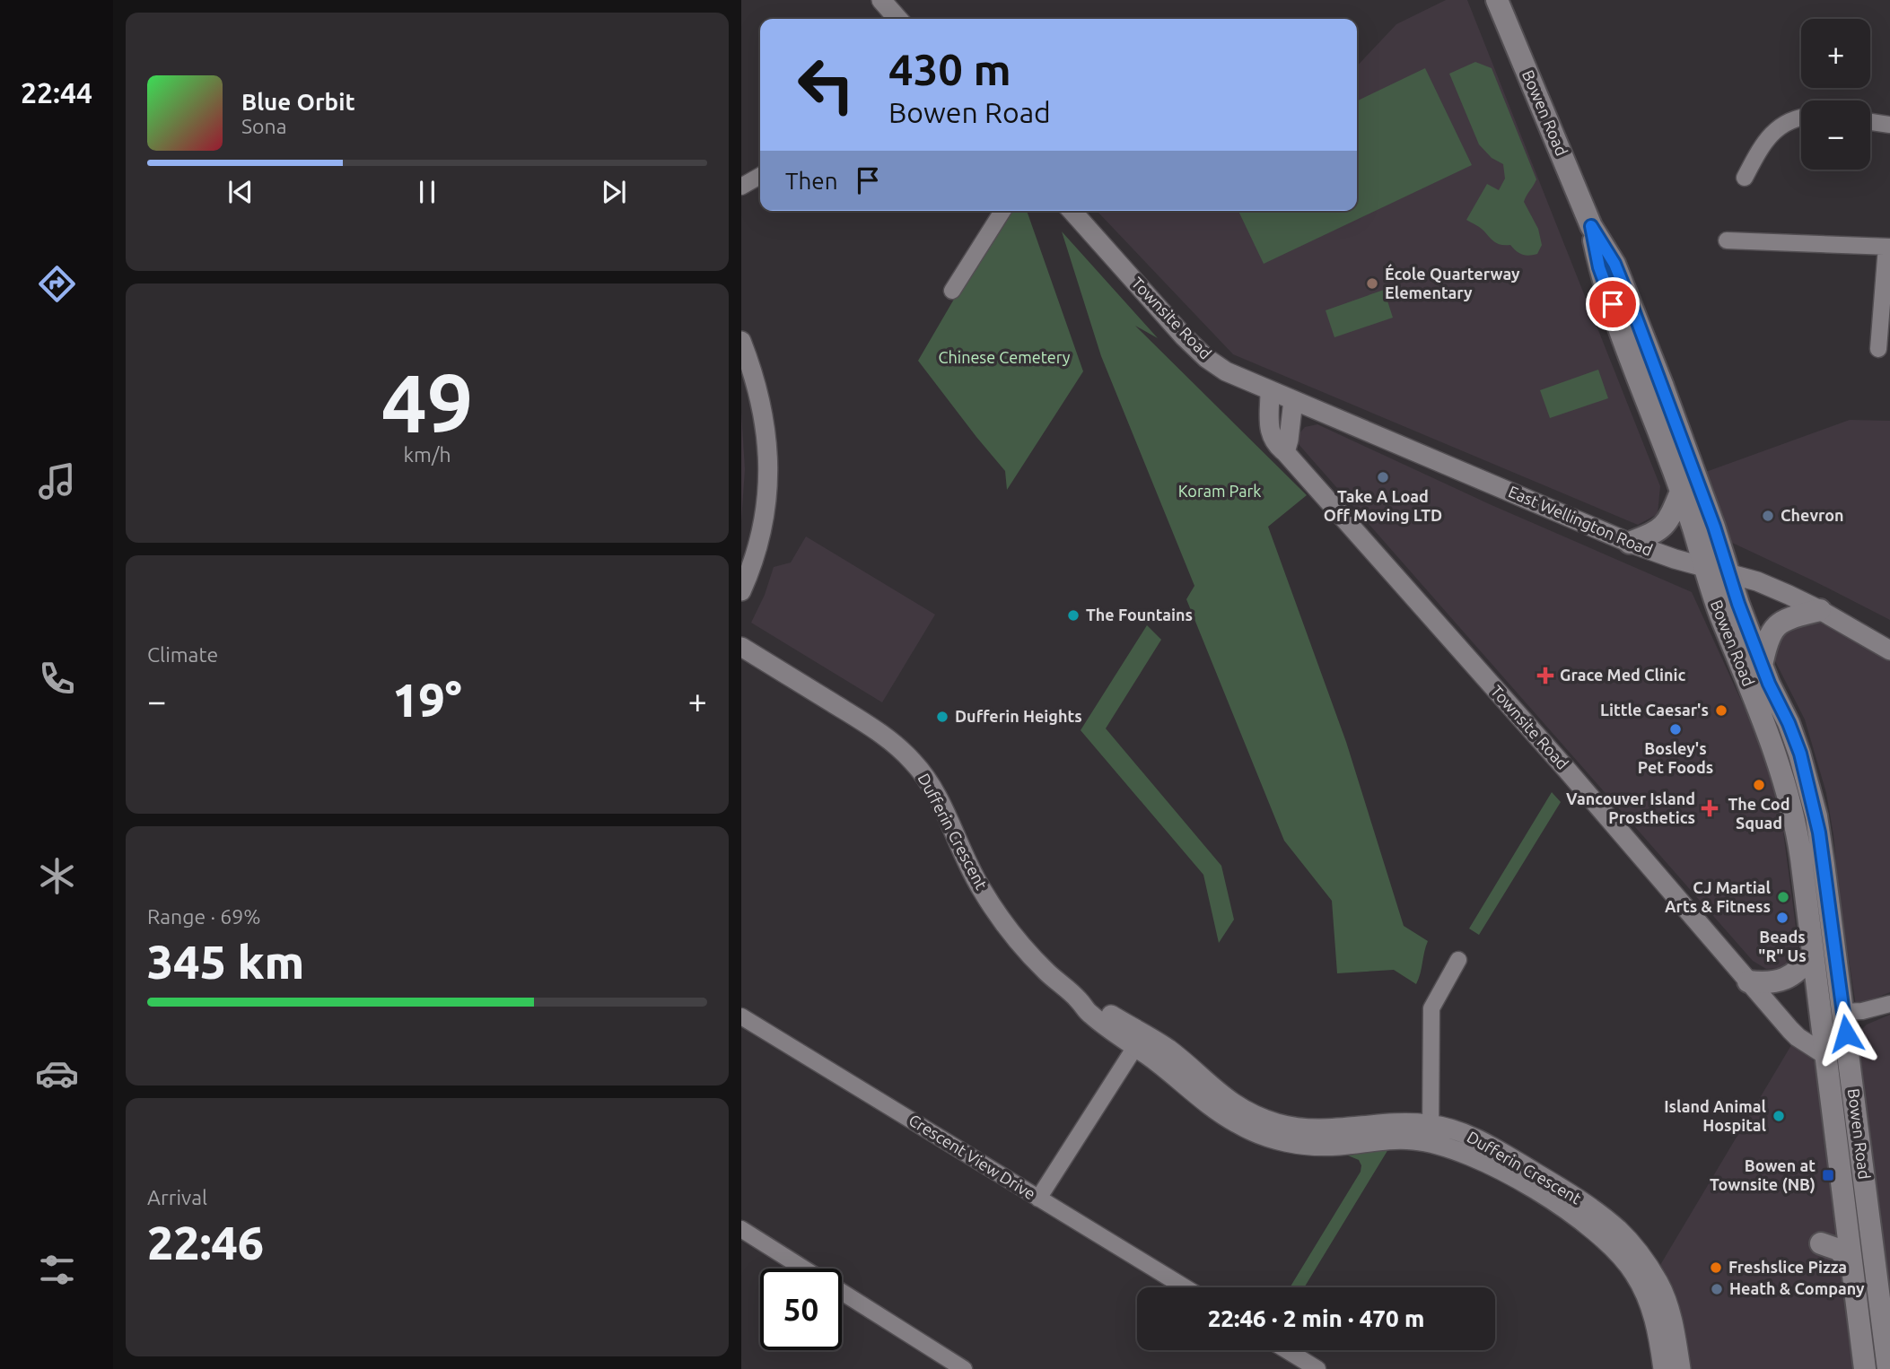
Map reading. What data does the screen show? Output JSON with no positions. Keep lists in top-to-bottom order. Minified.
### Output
{"streets":{"main road":["Bowen Road"],"street":["Townsite Road","East Wellington Road","Dufferin Crescent","Crescent View Drive"]},"crossings":[["Bowen Road","Townsite Road"],["Bowen Road","East Wellington Road"],["Townsite Road","East Wellington Road"]],"parks":["Chinese Cemetery","Koram Park"],"places":{"other":["École Quarterway Elementary","Take A Load Off Moving LTD","Chevron","The Fountains","Little Caesar's","Dufferin Heights","Bosley's Pet Foods","The Cod Squad","CJ Martial Arts & Fitness","Beads \"R\" Us","Island Animal Hospital","Freshslice Pizza","Heath & Company"],"health":["Grace Med Clinic","Vancouver Island Prosthetics"],"transit":["Bowen at Townsite (NB)"]},"page":{"tabs":"22:44","map_buttons":["+","−"],"turn":["430 m","Bowen Road"],"song":["Blue Orbit","Sona"],"then":"Then","tile":[["49","km/h"],"Climate",["Range · 69%","345 km"],["Arrival","22:46"]],"heat":["−","19°","+"],"limit":"50","trip":"22:46 · 2 min · 470 m"}}
